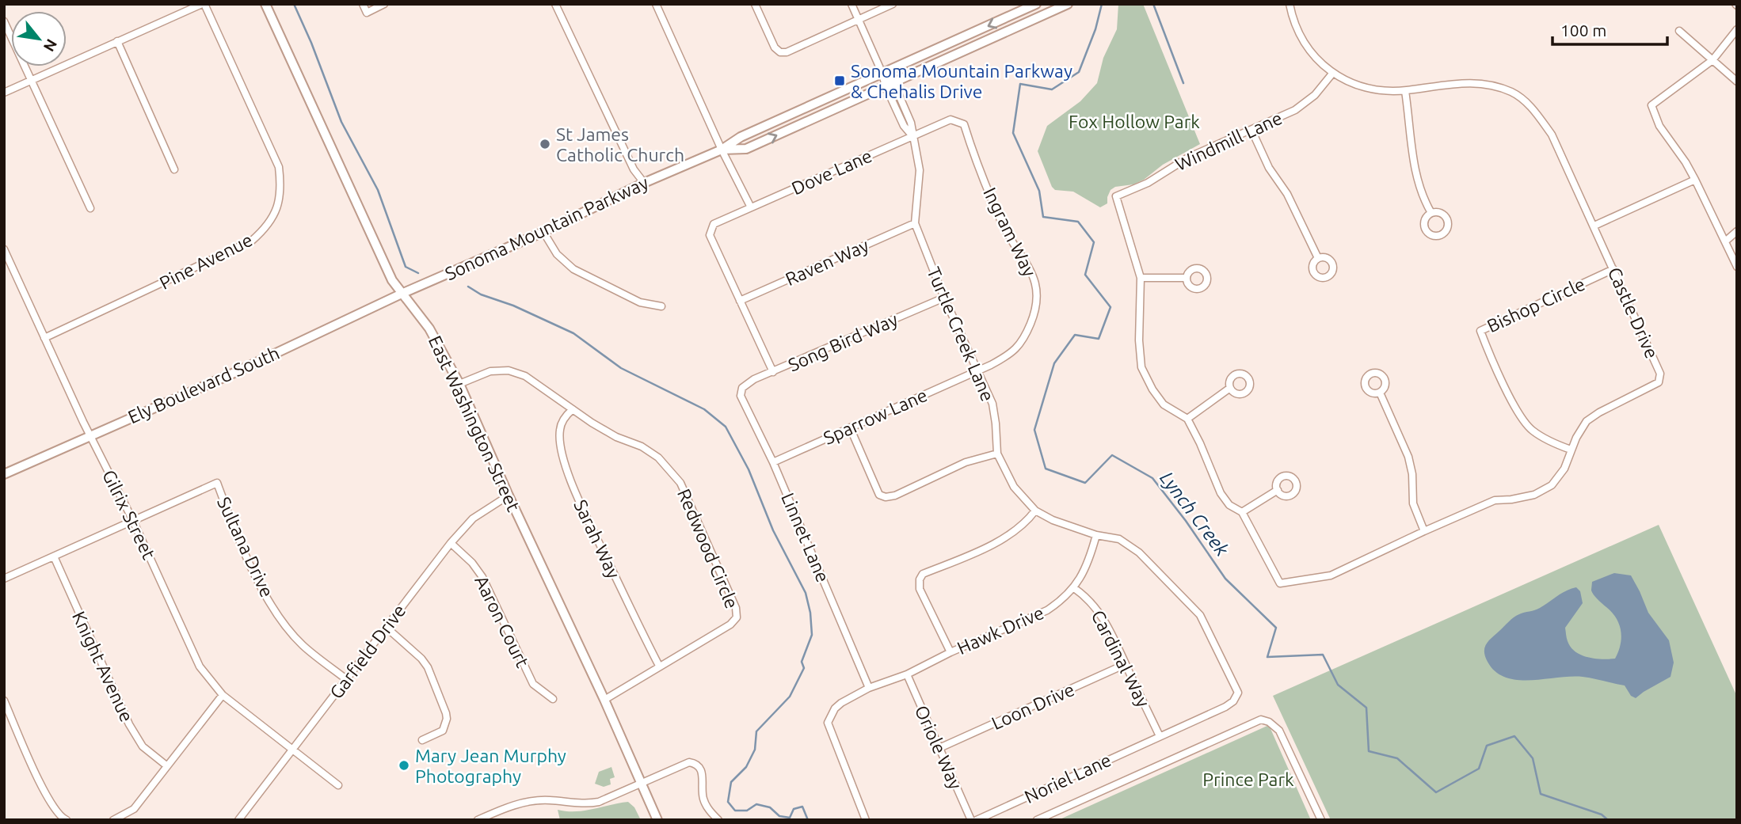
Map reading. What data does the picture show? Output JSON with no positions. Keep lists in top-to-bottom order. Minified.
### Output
{"streets":{"main road":["Sonoma Mountain Parkway","Ely Boulevard South","East Washington Street"],"street":["Windmill Lane","Dove Lane","Ingram Way","Pine Avenue","Raven Way","Bishop Circle","Castle Drive","Turtle Creek Lane","Song Bird Way","Sparrow Lane","Gilrix Street","Linnet Lane","Sarah Way","Sultana Drive","Redwood Circle","Aaron Court","Hawk Drive","Garfield Drive","Cardinal Way","Knight Avenue","Loon Drive","Oriole Way","Noriel Lane"]},"crossings":[["Windmill Lane","Castle Drive"],["Dove Lane","Ingram Way"],["Dove Lane","Turtle Creek Lane"],["Sonoma Mountain Parkway","Turtle Creek Lane"],["Sonoma Mountain Parkway","Ely Boulevard South"],["Sonoma Mountain Parkway","East Washington Street"],["Ingram Way","Turtle Creek Lane"],["Ingram Way","Sparrow Lane"],["Pine Avenue","Gilrix Street"],["Raven Way","Turtle Creek Lane"],["Bishop Circle","Castle Drive"],["Turtle Creek Lane","Song Bird Way"],["Turtle Creek Lane","Sparrow Lane"],["Turtle Creek Lane","Hawk Drive"],["Turtle Creek Lane","Cardinal Way"],["Turtle Creek Lane","Noriel Lane"],["Song Bird Way","Linnet Lane"],["Ely Boulevard South","East Washington Street"],["Ely Boulevard South","Gilrix Street"],["Sparrow Lane","Linnet Lane"],["East Washington Street","Redwood Circle"],["East Washington Street","Garfield Drive"],["Gilrix Street","Sultana Drive"],["Gilrix Street","Garfield Drive"],["Linnet Lane","Hawk Drive"],["Sarah Way","Redwood Circle"],["Sultana Drive","Garfield Drive"],["Aaron Court","Garfield Drive"],["Hawk Drive","Cardinal Way"],["Hawk Drive","Oriole Way"],["Cardinal Way","Loon Drive"],["Cardinal Way","Noriel Lane"],["Loon Drive","Oriole Way"]],"water":["Lynch Creek"],"parks":["Fox Hollow Park","Prince Park"],"places":{"transit":["Sonoma Mountain Parkway & Chehalis Drive"],"other":["St James Catholic Church","Mary Jean Murphy Photography"]},"scale_bar":"100 m","north":"bottom right"}
